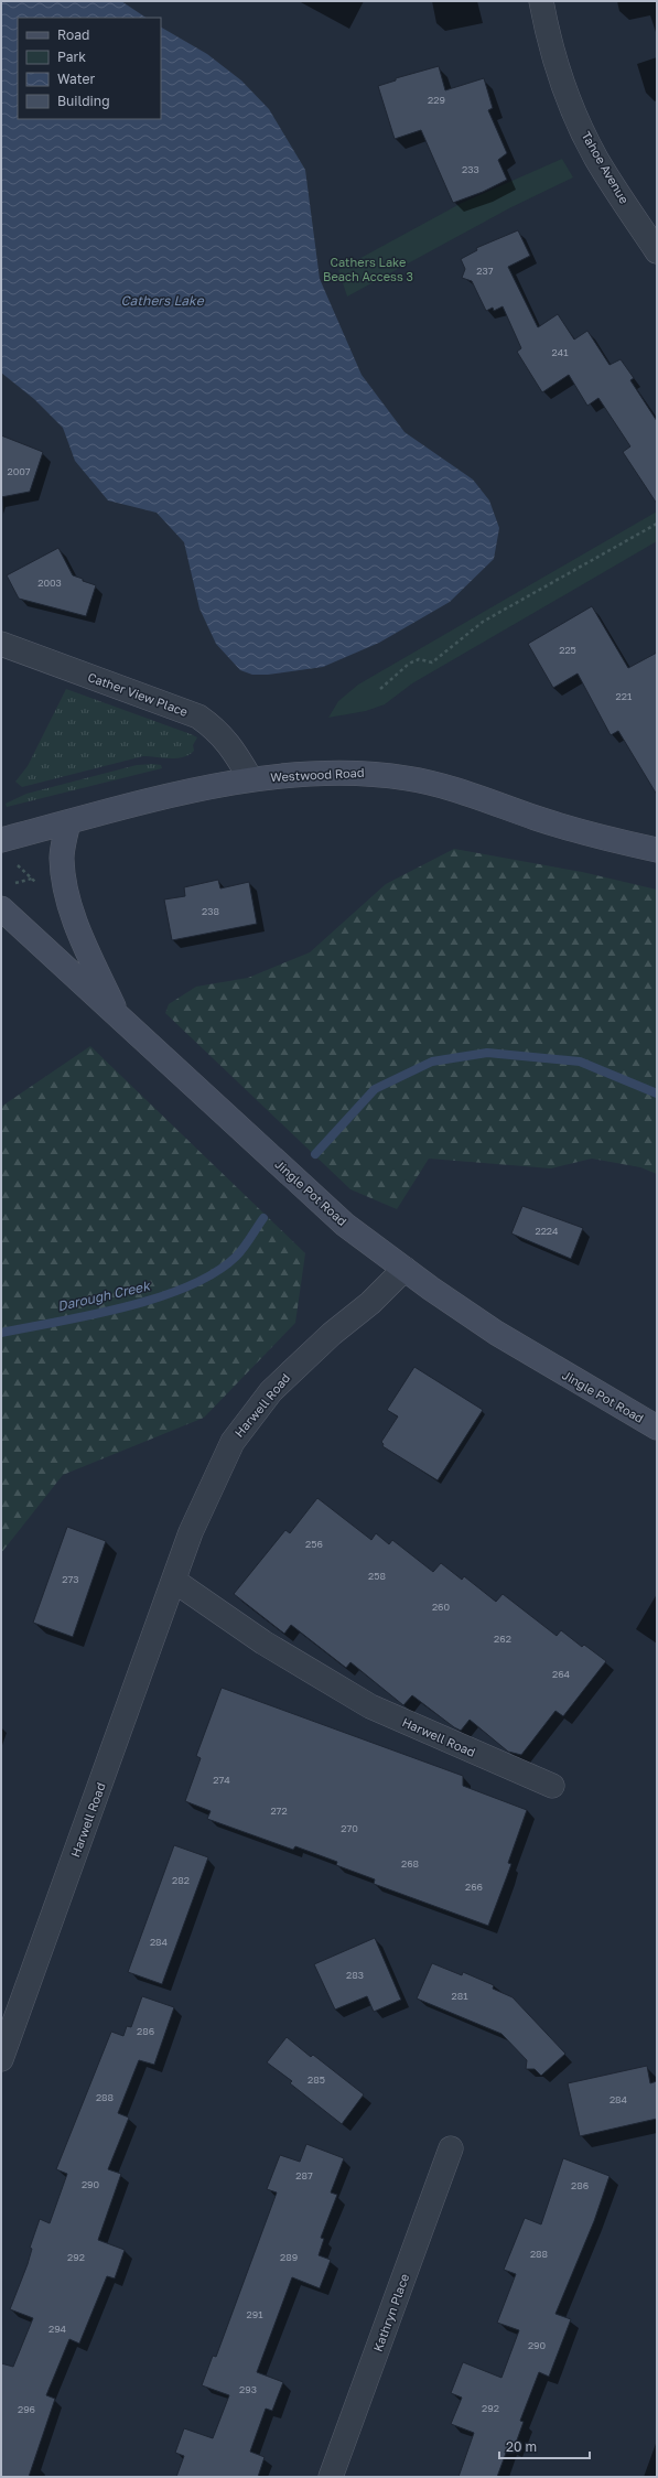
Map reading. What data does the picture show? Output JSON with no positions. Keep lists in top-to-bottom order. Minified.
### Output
{"streets":{"street":["Tahoe Avenue","Cather View Place","Westwood Road","Jingle Pot Road","Harwell Road","Kathryn Place"]},"crossings":[["Cather View Place","Westwood Road"],["Jingle Pot Road","Harwell Road"]],"water":["Cathers Lake","Darough Creek"],"parks":["Cathers Lake Beach Access 3"],"house_numbers":["229","233","237","241","2007","2003","225","221","238","2224","256","258","273","260","262","264","274","272","270","268","282","266","284","283","281","286","285","288","284","287","290","286","288","292","289","291","294","290","293","292","296"],"legend":["Road","Park","Water","Building"],"scale_bar":"20 m"}
